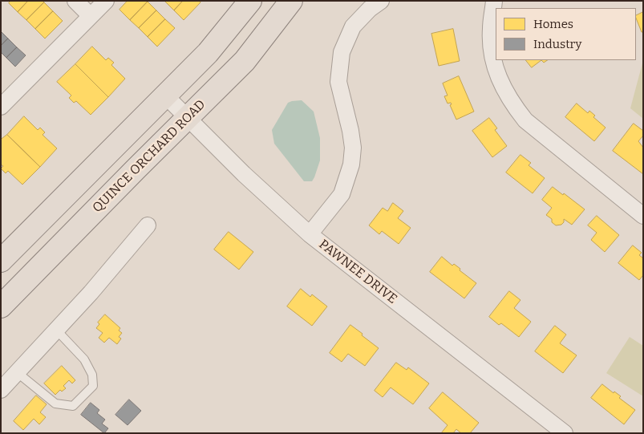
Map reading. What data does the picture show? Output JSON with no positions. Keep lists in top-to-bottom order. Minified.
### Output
{"streets":{"main road":["QUINCE ORCHARD ROAD"],"street":["PAWNEE DRIVE"]},"crossings":[["QUINCE ORCHARD ROAD","PAWNEE DRIVE"]],"legend":["Homes","Industry"]}
